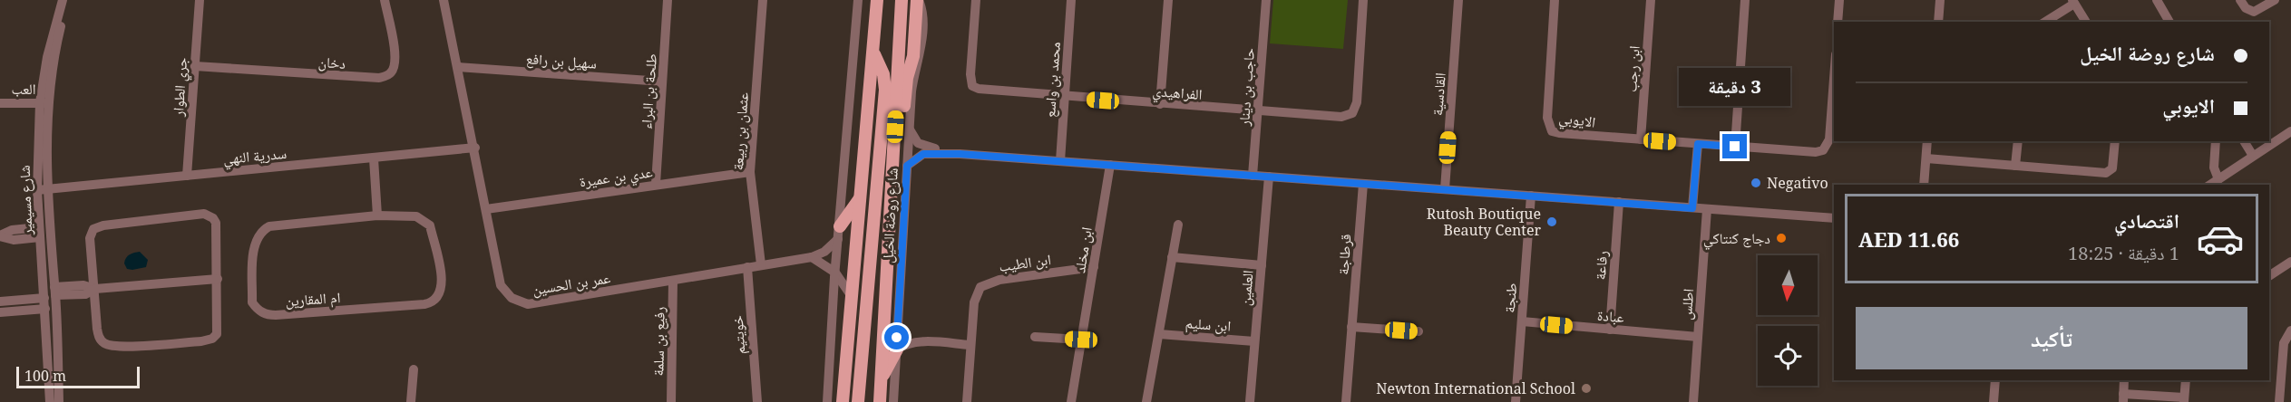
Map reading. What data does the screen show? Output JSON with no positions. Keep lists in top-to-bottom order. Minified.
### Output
{"streets":{"main road":["شارع روضة الخيل"],"street":["سهيل بن رافع","دخان","ابن رجب","محمد بن واسع","جري الطوار","حاجب بن دينار","العب","طلحة بن البراء","الفراهيدي","القادسية","الايوبي","عثمان بن ربيعة","سدرية النهي","عدي بن عميرة","شارع مسيمير","ابن مخلد","قرطاجة","ابن الطيب","رفاعة","عمر بن الحسين","العلمين","طنجة","ام المقارين","اطلس","عبادة","ابن سليم","خويتيم","رفيع بن سلمة"]},"crossings":[["سهيل بن رافع","طلحة بن البراء"],["سهيل بن رافع","عمر بن الحسين"],["دخان","جري الطوار"],["ابن رجب","الايوبي"],["محمد بن واسع","الفراهيدي"],["جري الطوار","سدرية النهي"],["حاجب بن دينار","الفراهيدي"],["العب","شارع مسيمير"],["طلحة بن البراء","عدي بن عميرة"],["عثمان بن ربيعة","عدي بن عميرة"],["عثمان بن ربيعة","عمر بن الحسين"],["سدرية النهي","شارع مسيمير"],["سدرية النهي","عمر بن الحسين"],["عدي بن عميرة","عمر بن الحسين"],["ابن مخلد","ابن الطيب"],["رفاعة","عبادة"],["عمر بن الحسين","خويتيم"],["عمر بن الحسين","رفيع بن سلمة"],["العلمين","ابن سليم"],["طنجة","عبادة"],["اطلس","عبادة"]],"places":["Negativo","Rutosh Boutique Beauty Center","دجاج كنتاكي","Newton International School"],"scale_bar":"100 m","north":"bottom","page":{"banner":["شارع روضة الخيل","الايوبي"],"bubble":"3 دقيقة","list":[{"name":"اقتصادي","note":"1 دقيقة · 18:25","value":"AED 11.66"}],"buttons":"تأكيد","scale":"100 m"}}
